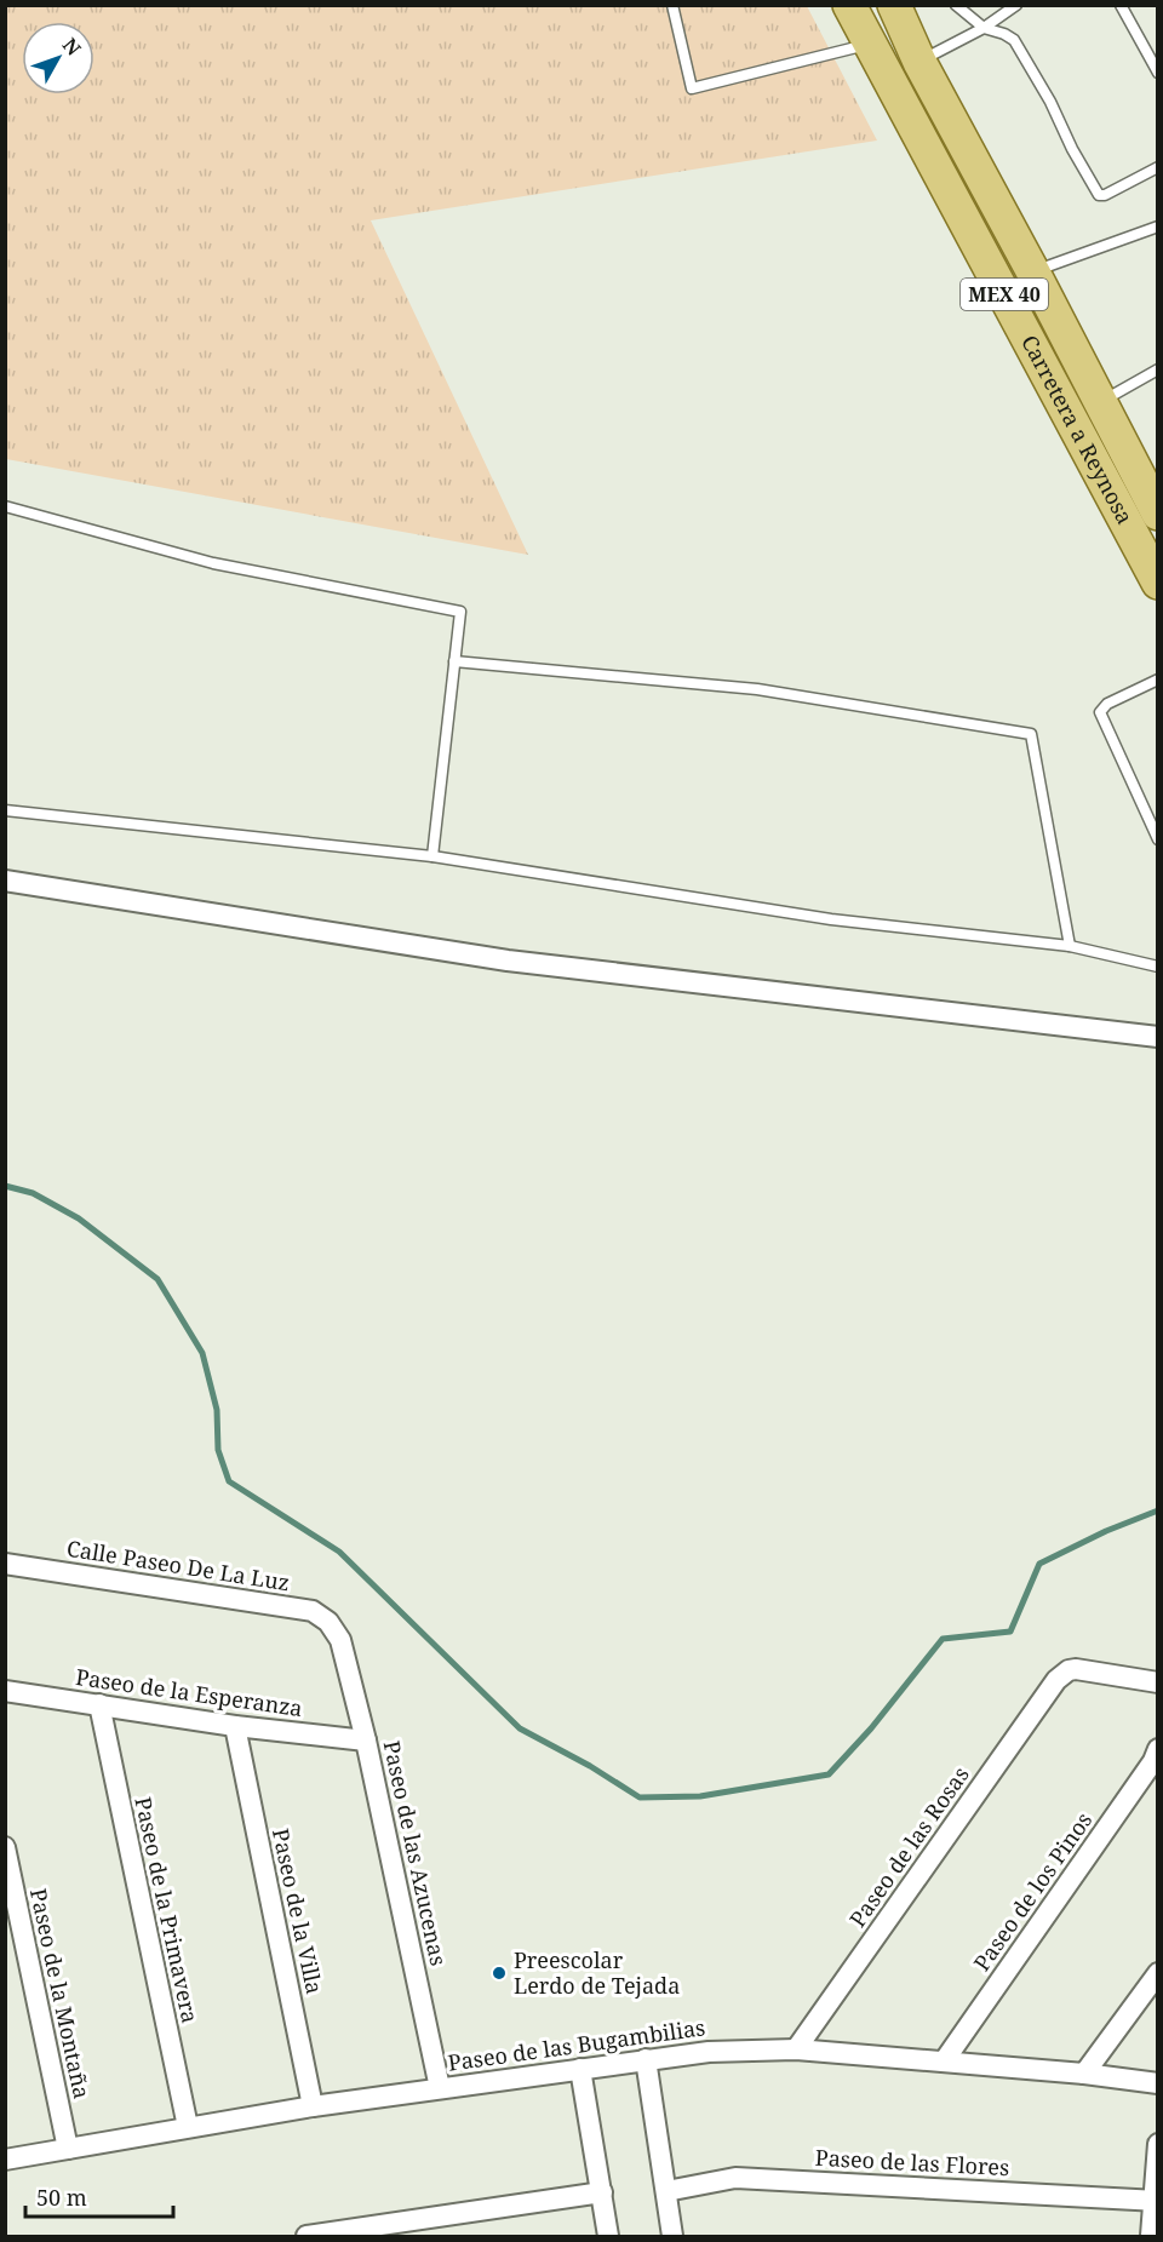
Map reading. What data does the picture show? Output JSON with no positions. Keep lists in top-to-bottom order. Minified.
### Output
{"streets":{"main road":["MEX 40","Carretera a Reynosa"],"street":["Calle Paseo De La Luz","Paseo de la Esperanza","Paseo de las Rosas","Paseo de las Azucenas","Paseo de los Pinos","Paseo de la Primavera","Paseo de la Villa","Paseo de la Montaña","Paseo de las Bugambilias","Paseo de las Flores"]},"crossings":[["Calle Paseo De La Luz","Paseo de las Azucenas"],["Paseo de la Esperanza","Paseo de las Azucenas"],["Paseo de la Esperanza","Paseo de la Primavera"],["Paseo de la Esperanza","Paseo de la Villa"],["Paseo de las Rosas","Paseo de las Bugambilias"],["Paseo de las Azucenas","Paseo de las Bugambilias"],["Paseo de los Pinos","Paseo de las Bugambilias"],["Paseo de la Primavera","Paseo de las Bugambilias"],["Paseo de la Villa","Paseo de las Bugambilias"],["Paseo de la Montaña","Paseo de las Bugambilias"]],"places":["Preescolar Lerdo de Tejada"],"scale_bar":"50 m","north":"top right"}
